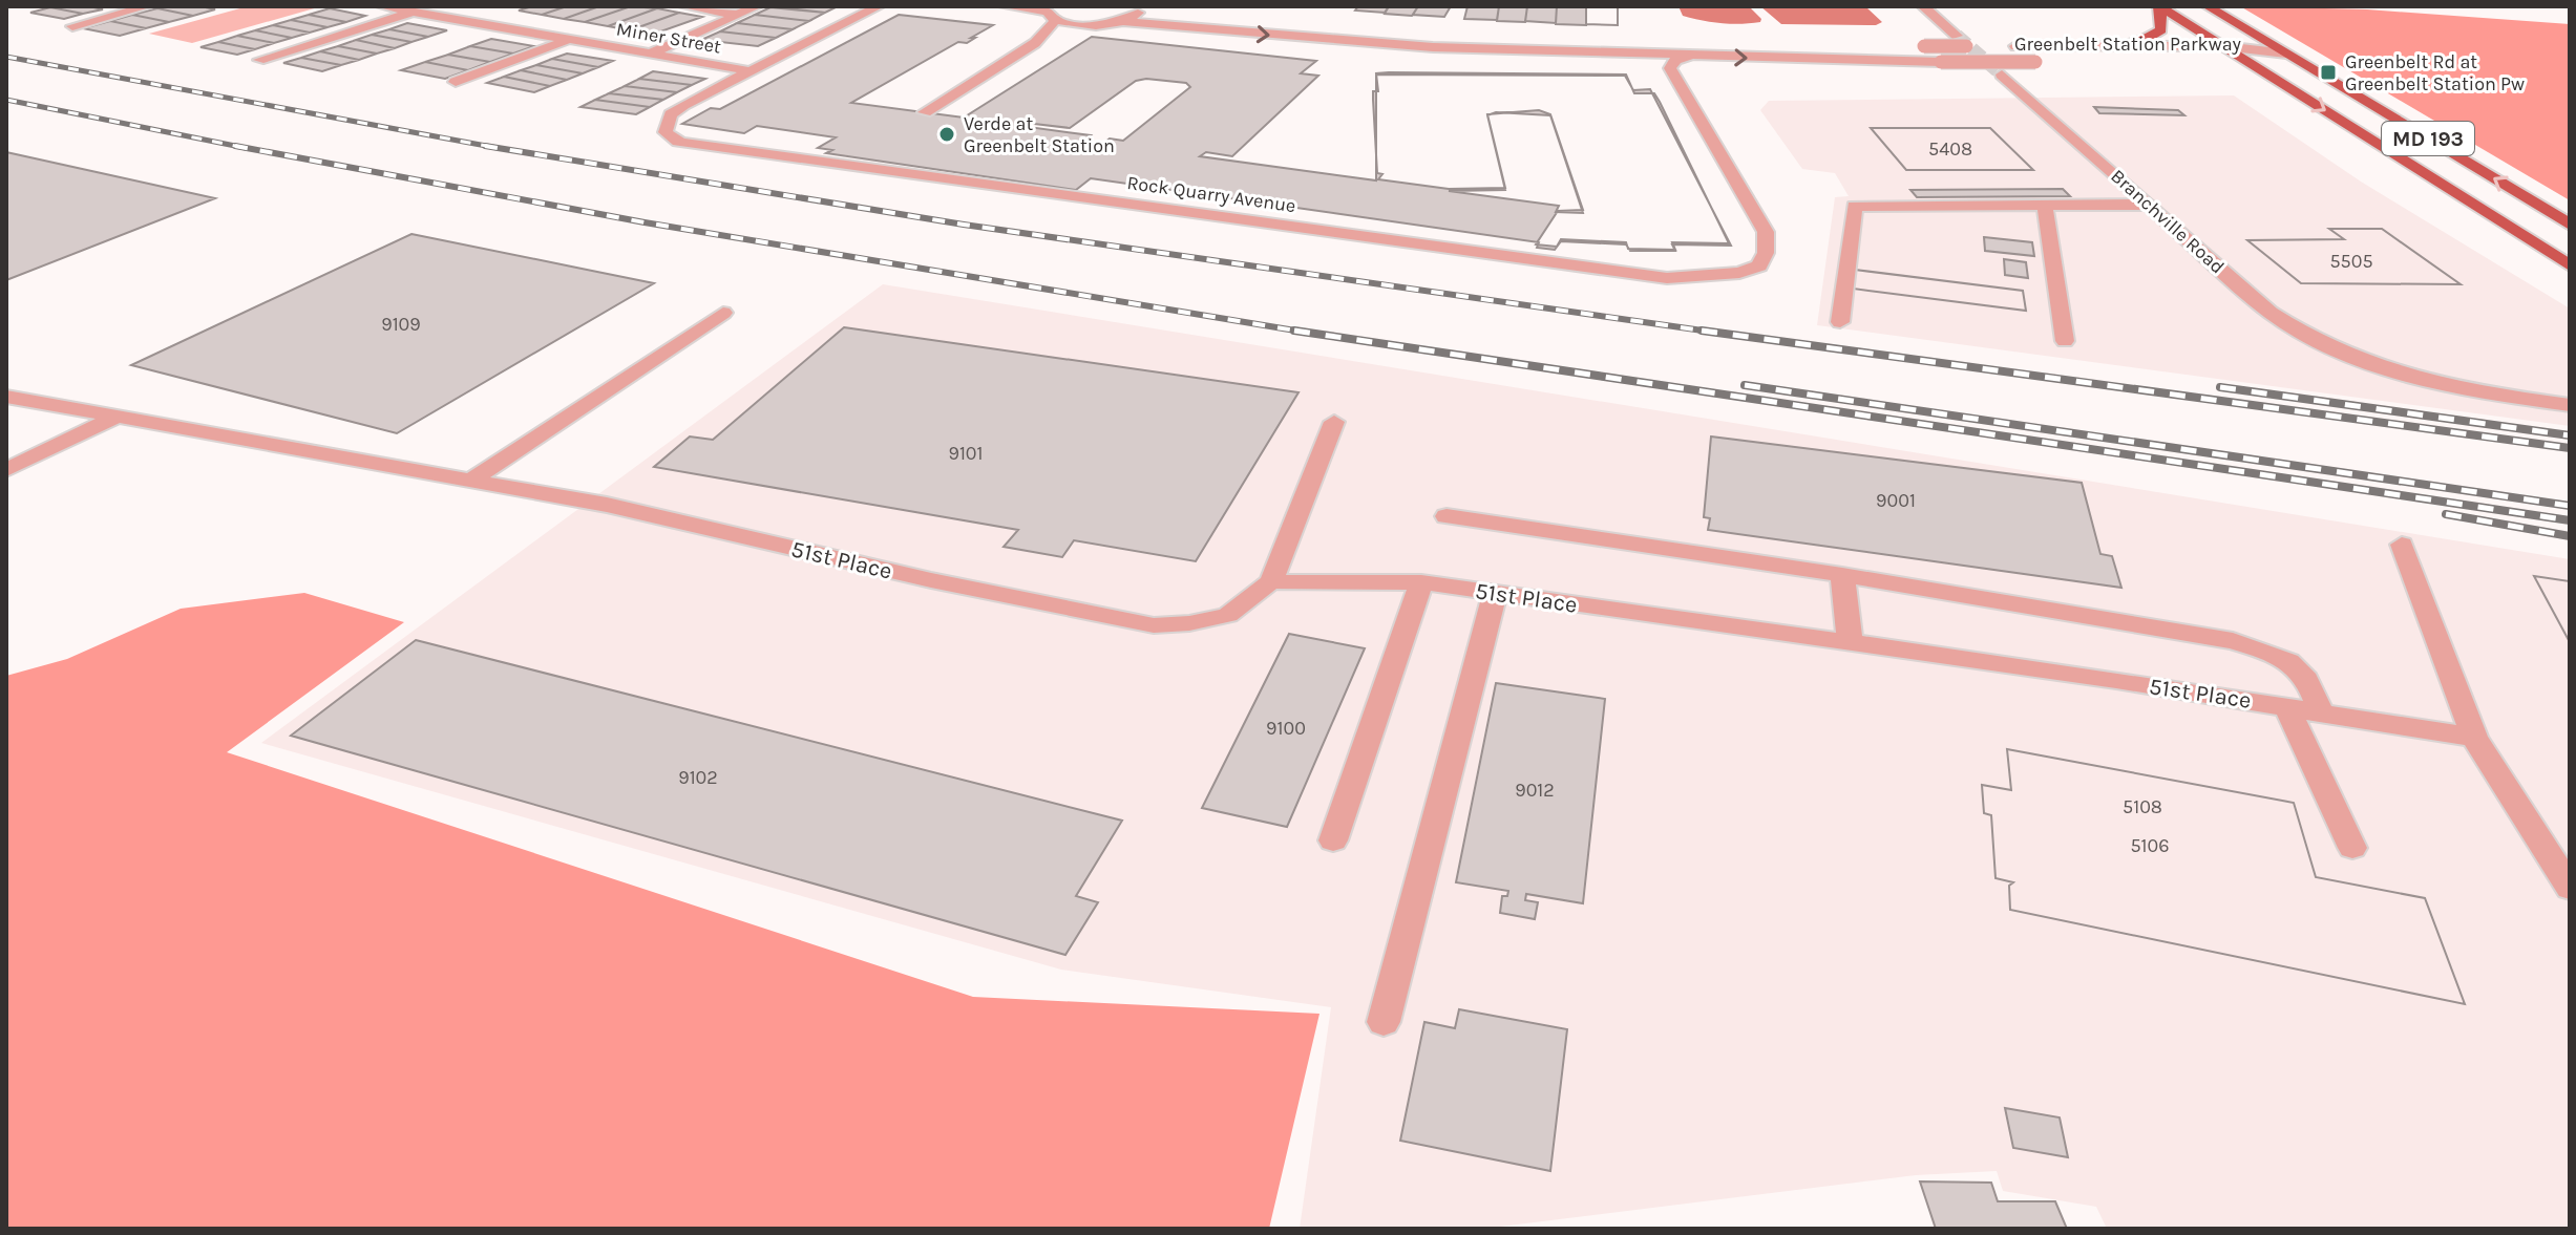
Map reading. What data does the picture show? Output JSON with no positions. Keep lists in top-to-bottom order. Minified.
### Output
{"streets":{"main road":["MD 193"],"street":["Miner Street","Greenbelt Station Parkway","Rock Quarry Avenue","Branchville Road","51st Place"]},"crossings":[["Miner Street","Rock Quarry Avenue"],["Greenbelt Station Parkway","MD 193"],["Greenbelt Station Parkway","Rock Quarry Avenue"]],"places":{"transit":["Greenbelt Rd at Greenbelt Station Pw"],"other":["Verde at Greenbelt Station"]},"house_numbers":["5408","5505","9109","9101","9001","9100","9102","9012","5108","5106"]}
